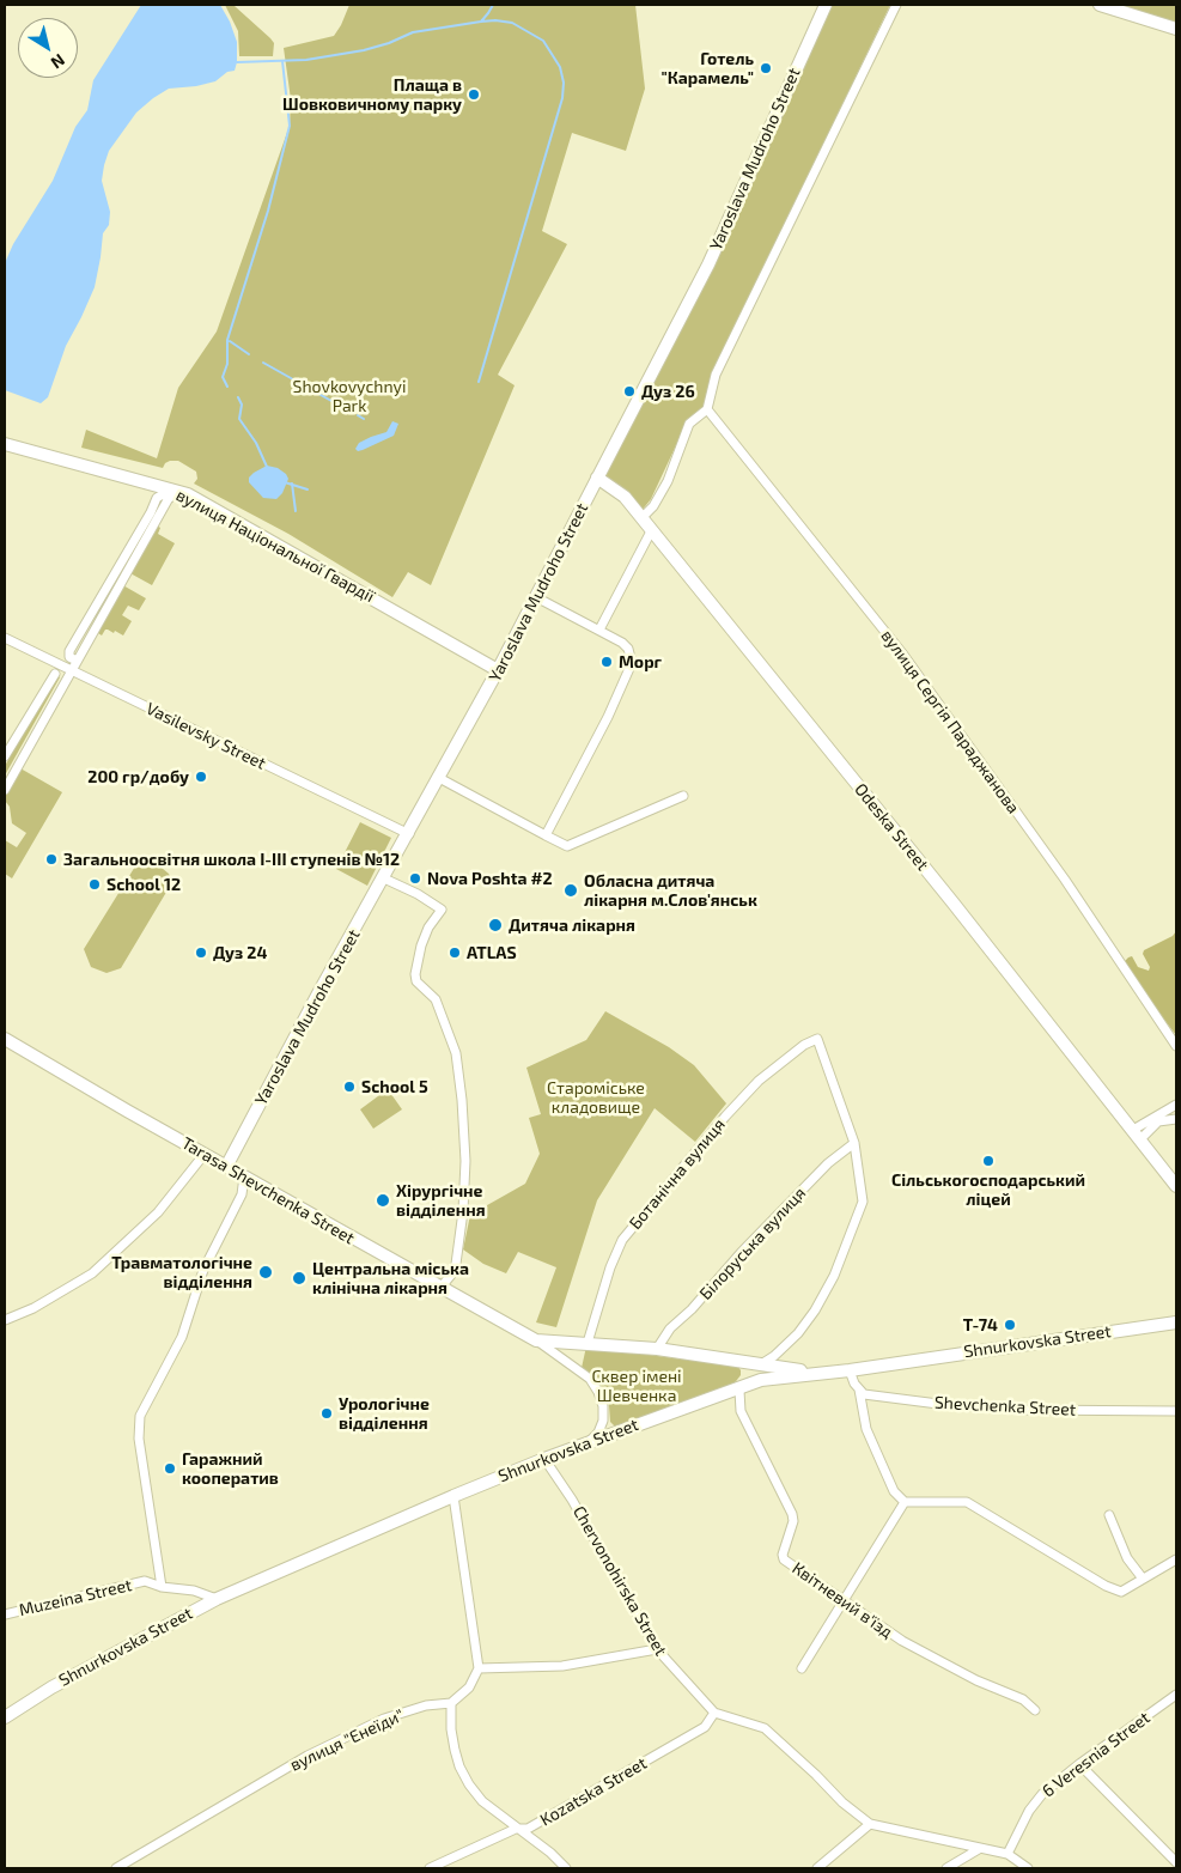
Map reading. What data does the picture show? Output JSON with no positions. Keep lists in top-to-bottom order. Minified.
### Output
{"streets":{"street":["Yaroslava Mudroho Street","вулиця Національної Гвардії","вулиця Сергія Параджанова","Vasilevsky Street","Odeska Street","Ботанічна вулиця","Tarasa Shevchenka Street","Білоруська вулиця","Shnurkovska Street","Shevchenka Street","Chervonohirska Street","Muzeina Street","Квітневий в'їзд","вулиця \"Енеїди\"","6 Veresnia Street","Kozatska Street"]},"crossings":[["Yaroslava Mudroho Street","вулиця Національної Гвардії"],["Yaroslava Mudroho Street","Vasilevsky Street"],["Yaroslava Mudroho Street","Odeska Street"],["Yaroslava Mudroho Street","Tarasa Shevchenka Street"],["Ботанічна вулиця","Tarasa Shevchenka Street"],["Ботанічна вулиця","Білоруська вулиця"],["Tarasa Shevchenka Street","Білоруська вулиця"],["Tarasa Shevchenka Street","Shnurkovska Street"],["Shnurkovska Street","Chervonohirska Street"],["Shnurkovska Street","Muzeina Street"],["Shnurkovska Street","Квітневий в'їзд"],["Chervonohirska Street","Kozatska Street"]],"parks":["Shovkovychnyi Park","Староміське кладовище","Сквер імені Шевченка"],"places":["Готель \"Карамель\"","Плаща в Шовковичному парку","Дуз 26","Морг","200 гр/добу","Загальноосвітня школа І-ІІІ ступенів №12","Nova Poshta #2","School 12","Обласна дитяча лікарня м.Слов'янськ","Дитяча лікарня","Дуз 24","ATLAS","School 5","Сільськогосподарський ліцей","Хірургічне відділення","Травматологічне відділення","Центральна міська клінічна лікарня","Т-74","Урологічне відділення","Гаражний кооператив"],"north":"bottom right"}
